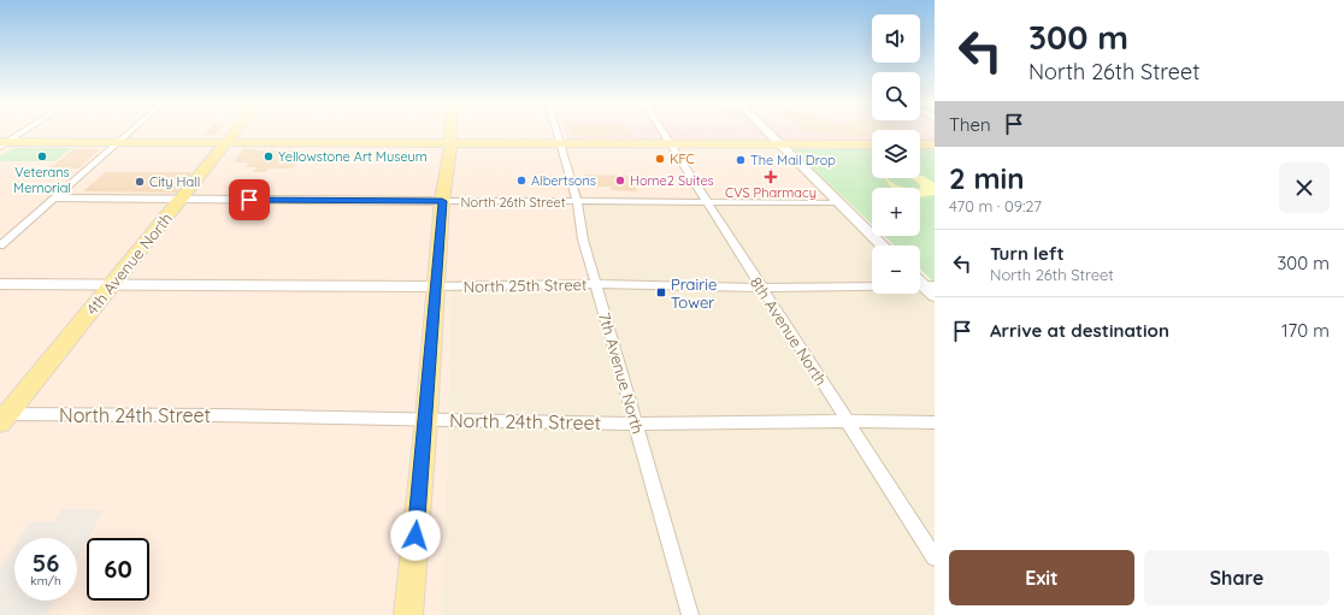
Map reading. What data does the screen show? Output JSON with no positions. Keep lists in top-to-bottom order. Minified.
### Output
{"streets":{"main road":["4th Avenue North"],"street":["North 26th Street","North 25th Street","8th Avenue North","7th Avenue North","North 24th Street"]},"crossings":[["North 26th Street","4th Avenue North"],["North 26th Street","8th Avenue North"],["North 26th Street","7th Avenue North"],["4th Avenue North","North 25th Street"],["4th Avenue North","North 24th Street"],["North 25th Street","8th Avenue North"],["North 25th Street","7th Avenue North"],["8th Avenue North","North 24th Street"],["7th Avenue North","North 24th Street"]],"places":{"other":["Veterans Memorial","Yellowstone Art Museum","KFC","The Mail Drop","Albertsons","Home2 Suites","City Hall"],"health":["CVS Pharmacy"],"transit":["Prairie Tower"]},"page":{"turn":["300 m","North 26th Street"],"map_buttons":["+","−"],"then":"Then","heading":["2 min","470 m · 09:27"],"list":[{"name":"Turn left","note":"North 26th Street","value":"300 m"},{"name":"Arrive at destination","value":"170 m"}],"speed":"56 km/h","limit":"60","buttons":["Exit","Share"]}}
